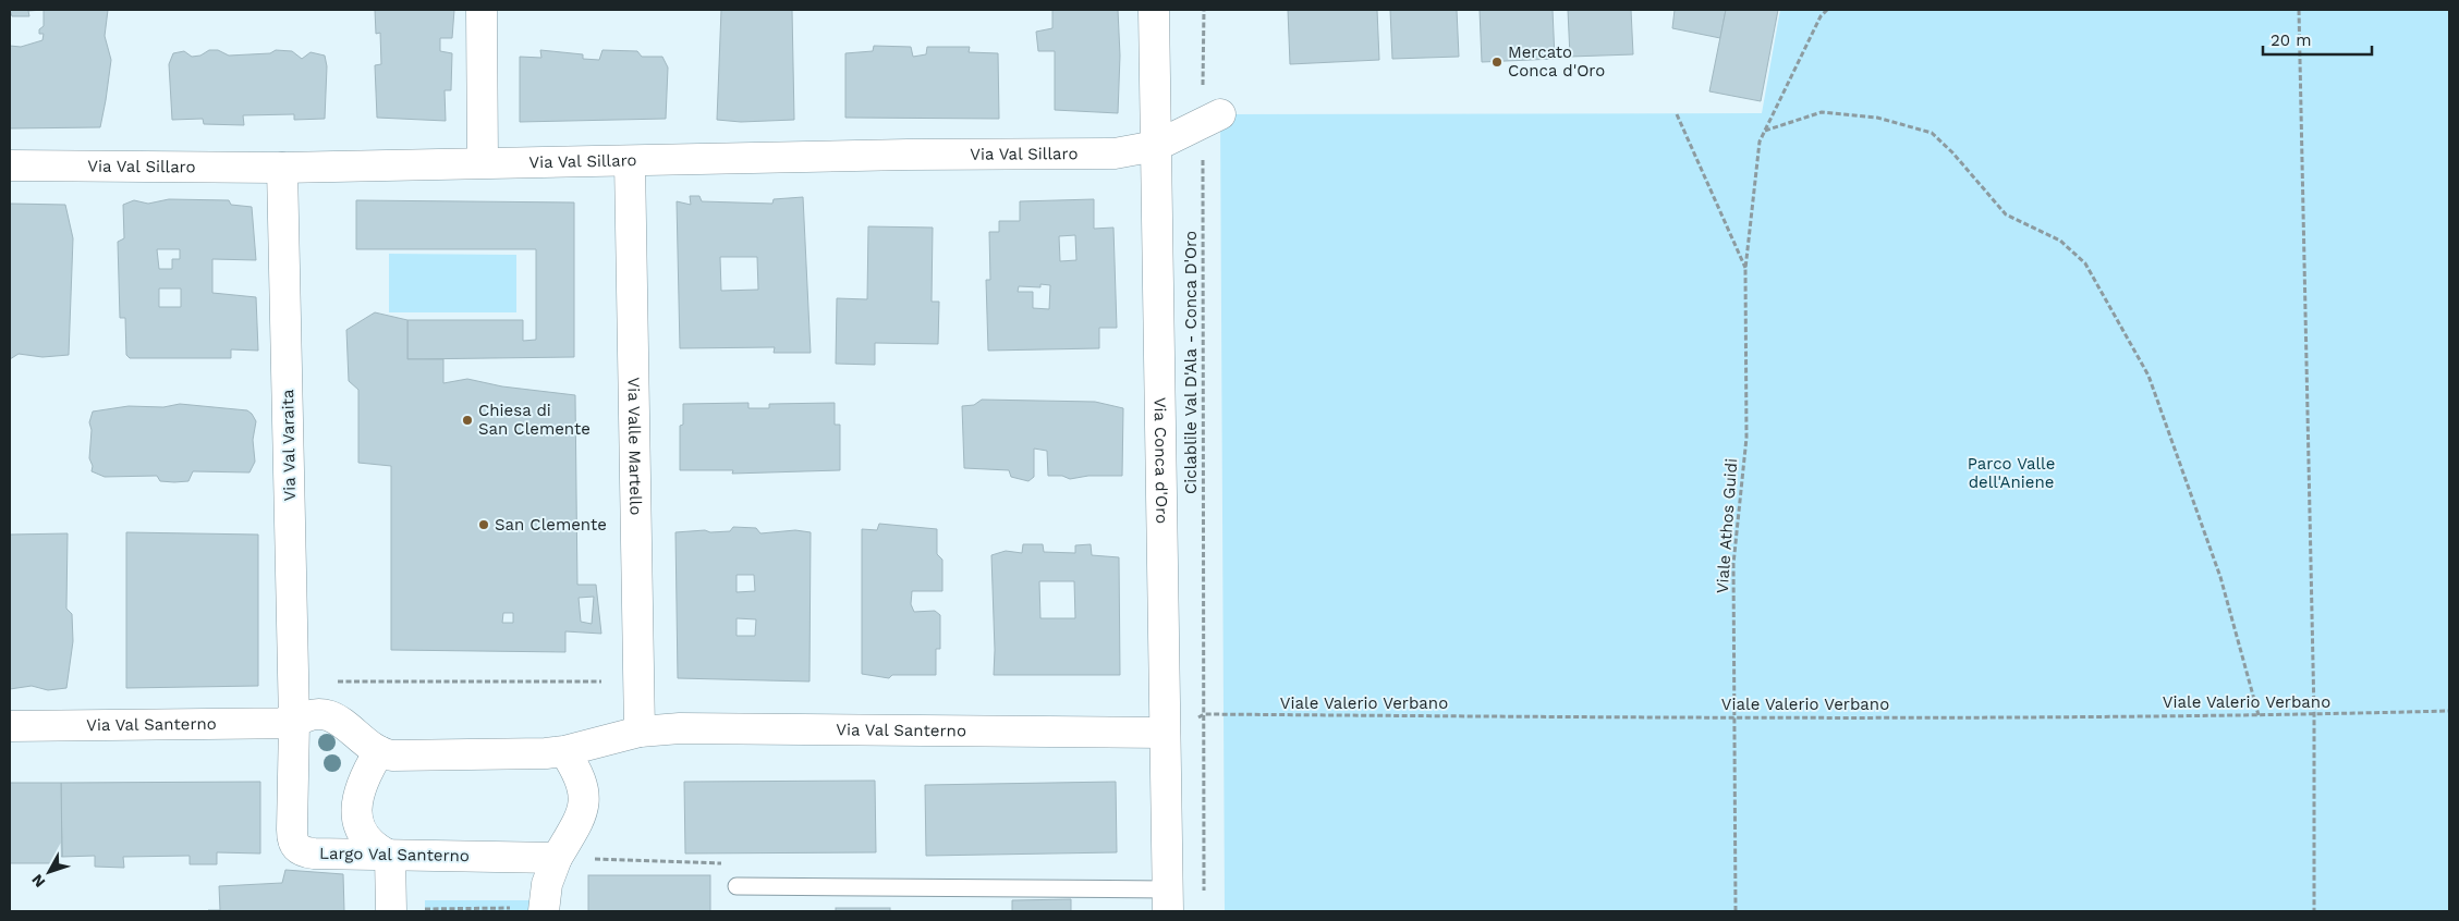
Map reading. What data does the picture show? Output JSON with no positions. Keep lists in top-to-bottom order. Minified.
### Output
{"streets":{"street":["Via Val Sillaro","Via Val Varaita","Via Valle Martello","Via Conca d'Oro","Via Val Santerno","Largo Val Santerno"],"path":["Ciclablile Val D'Ala - Conca D'Oro","Viale Athos Guidi","Viale Valerio Verbano"]},"crossings":[["Via Val Sillaro","Ciclablile Val D'Ala - Conca D'Oro"],["Via Val Sillaro","Via Val Varaita"],["Via Val Sillaro","Via Valle Martello"],["Via Val Sillaro","Via Conca d'Oro"],["Ciclablile Val D'Ala - Conca D'Oro","Viale Valerio Verbano"],["Via Val Varaita","Via Val Santerno"],["Via Val Varaita","Largo Val Santerno"],["Via Valle Martello","Via Val Santerno"],["Via Conca d'Oro","Viale Valerio Verbano"],["Via Conca d'Oro","Via Val Santerno"],["Viale Athos Guidi","Viale Valerio Verbano"],["Viale Valerio Verbano","Via Val Santerno"],["Via Val Santerno","Largo Val Santerno"]],"parks":["Parco Valle dell'Aniene"],"places":["Mercato Conca d'Oro","Chiesa di San Clemente","San Clemente"],"scale_bar":"20 m","north":"bottom left"}
